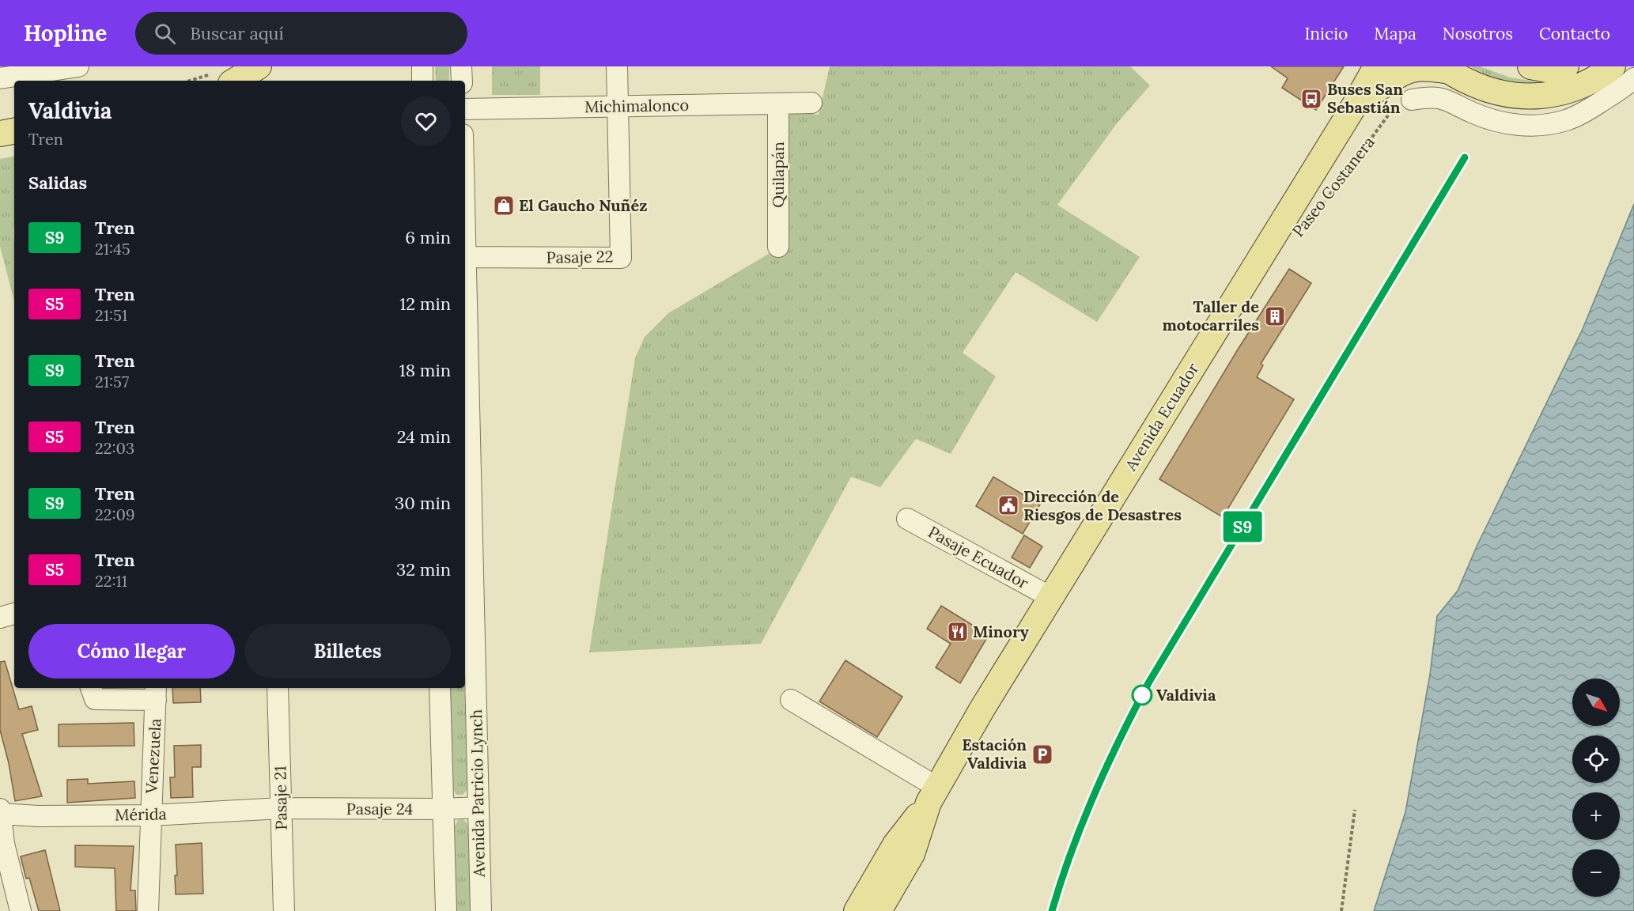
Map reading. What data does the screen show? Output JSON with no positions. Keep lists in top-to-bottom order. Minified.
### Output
{"streets":{"main road":["Avenida Ecuador"],"street":["Michimalonco","Quilapán","Pasaje 22","Pasaje Ecuador","Venezuela","Avenida Patricio Lynch","Pasaje 21","Pasaje 24","Mérida"],"path":["Paseo Costanera"]},"crossings":[["Michimalonco","Quilapán"],["Michimalonco","Pasaje 22"],["Avenida Ecuador","Pasaje Ecuador"],["Venezuela","Mérida"],["Avenida Patricio Lynch","Pasaje 24"],["Pasaje 21","Pasaje 24"],["Pasaje 21","Mérida"],["Pasaje 24","Mérida"]],"places":{"bus stop":["Buses San Sebastián"],"shop":["El Gaucho Nuñéz"],"building":["Taller de motocarriles"],"public building":["Dirección de Riesgos de Desastres"],"restaurant":["Minory"],"other":["Valdivia"],"parking":["Estación Valdivia"]},"north":"bottom right","page":{"header":"Hopline","search":"Buscar aquí","nav":["Inicio","Mapa","Nosotros","Contacto"],"on_map":"S9","heading":[["Valdivia","Tren"],"Salidas"],"list":[{"mark":"S9","name":"Tren","note":"21:45","value":"6 min"},{"mark":"S5","name":"Tren","note":"21:51","value":"12 min"},{"mark":"S9","name":"Tren","note":"21:57","value":"18 min"},{"mark":"S5","name":"Tren","note":"22:03","value":"24 min"},{"mark":"S9","name":"Tren","note":"22:09","value":"30 min"},{"mark":"S5","name":"Tren","note":"22:11","value":"32 min"}],"buttons":["Cómo llegar","Billetes"],"map_buttons":["+","−"]}}
